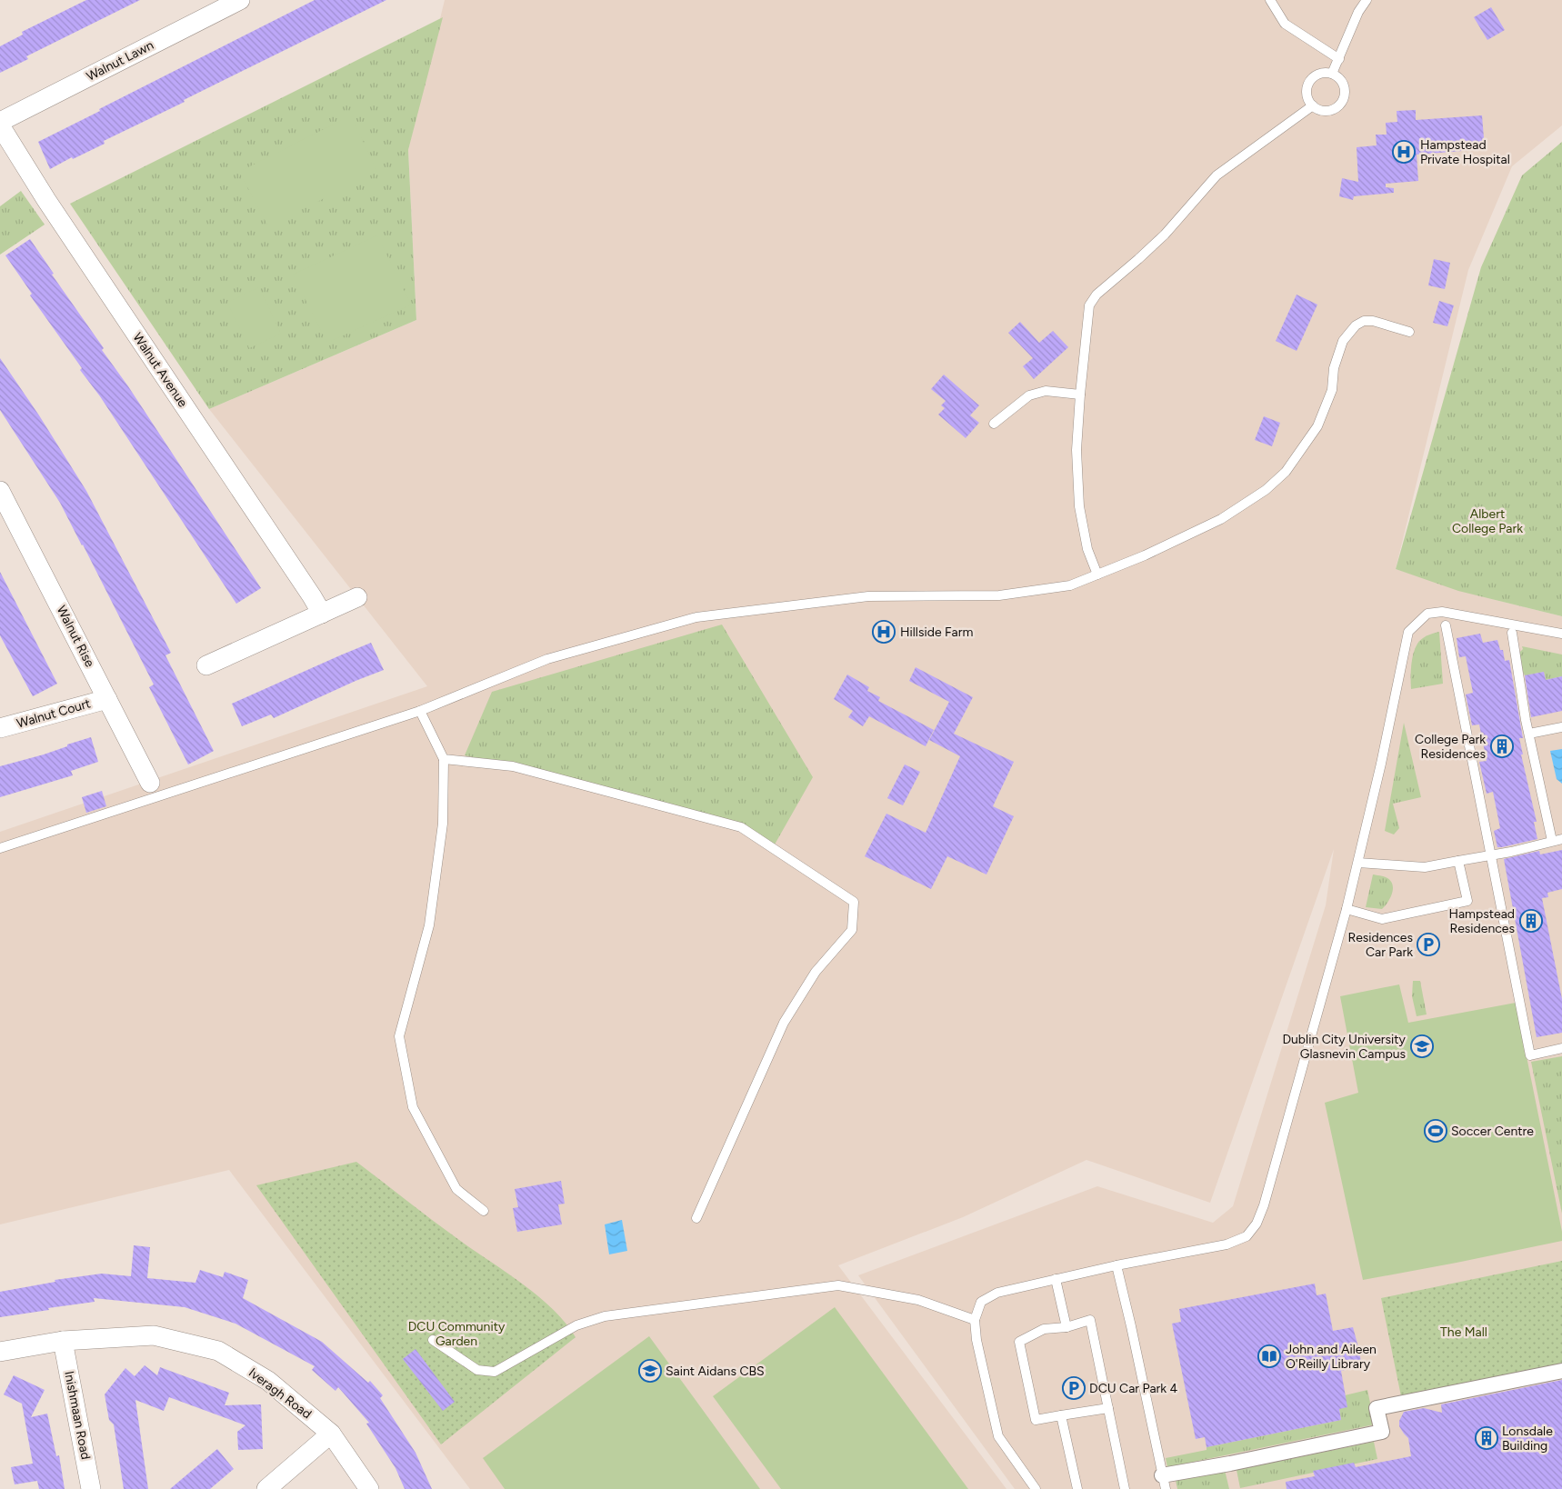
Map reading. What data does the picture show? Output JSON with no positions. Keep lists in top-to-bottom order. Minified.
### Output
{"streets":{"street":["Walnut Lawn","Walnut Avenue","Walnut Rise","Walnut Court","Iveragh Road","Inishmaan Road"]},"crossings":[["Walnut Lawn","Walnut Avenue"],["Walnut Rise","Walnut Court"],["Iveragh Road","Inishmaan Road"]],"parks":["Albert College Park","DCU Community Garden","The Mall"],"places":{"hospital":["Hampstead Private Hospital","Hillside Farm"],"building":["College Park Residences","Hampstead Residences","Lonsdale Building"],"parking":["Residences Car Park","DCU Car Park 4"],"school or university":["Dublin City University Glasnevin Campus","Saint Aidans CBS"],"sports":["Soccer Centre"],"library":["John and Aileen O'Reilly Library"]}}
